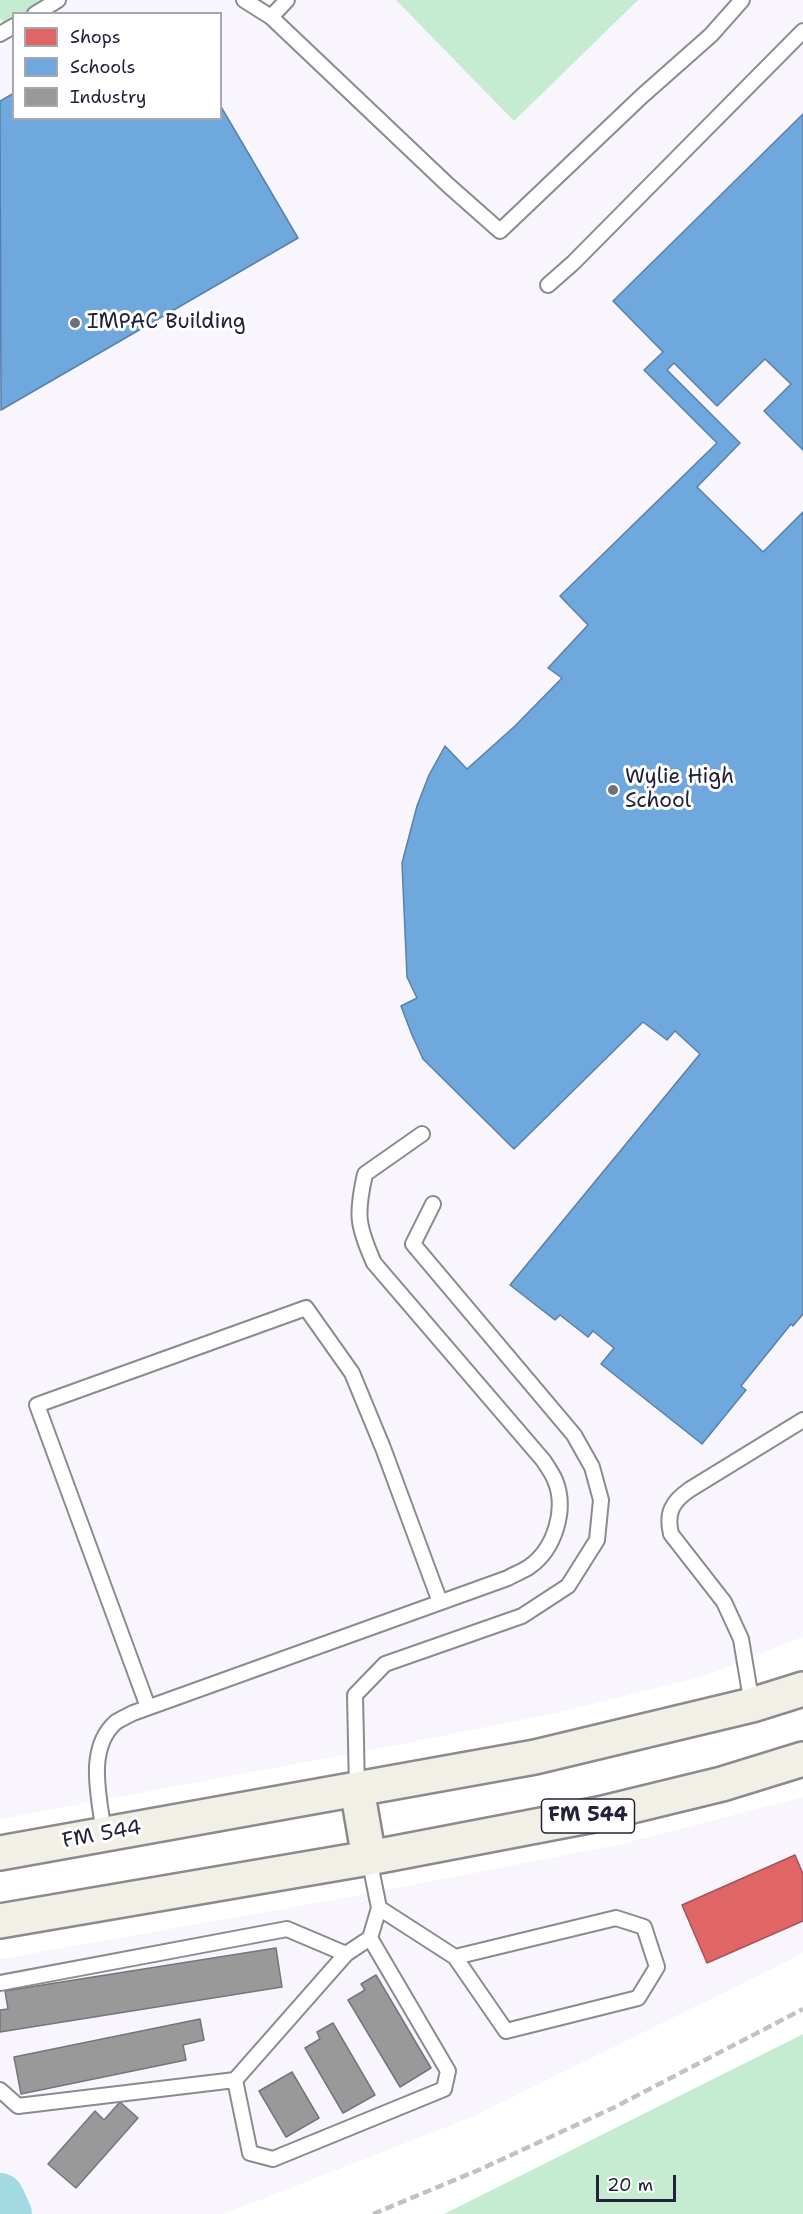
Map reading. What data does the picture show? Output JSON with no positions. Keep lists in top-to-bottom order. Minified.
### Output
{"streets":{"main road":["FM 544"]},"places":["IMPAC Building","Wylie High School"],"legend":["Shops","Schools","Industry"],"scale_bar":"20 m"}
